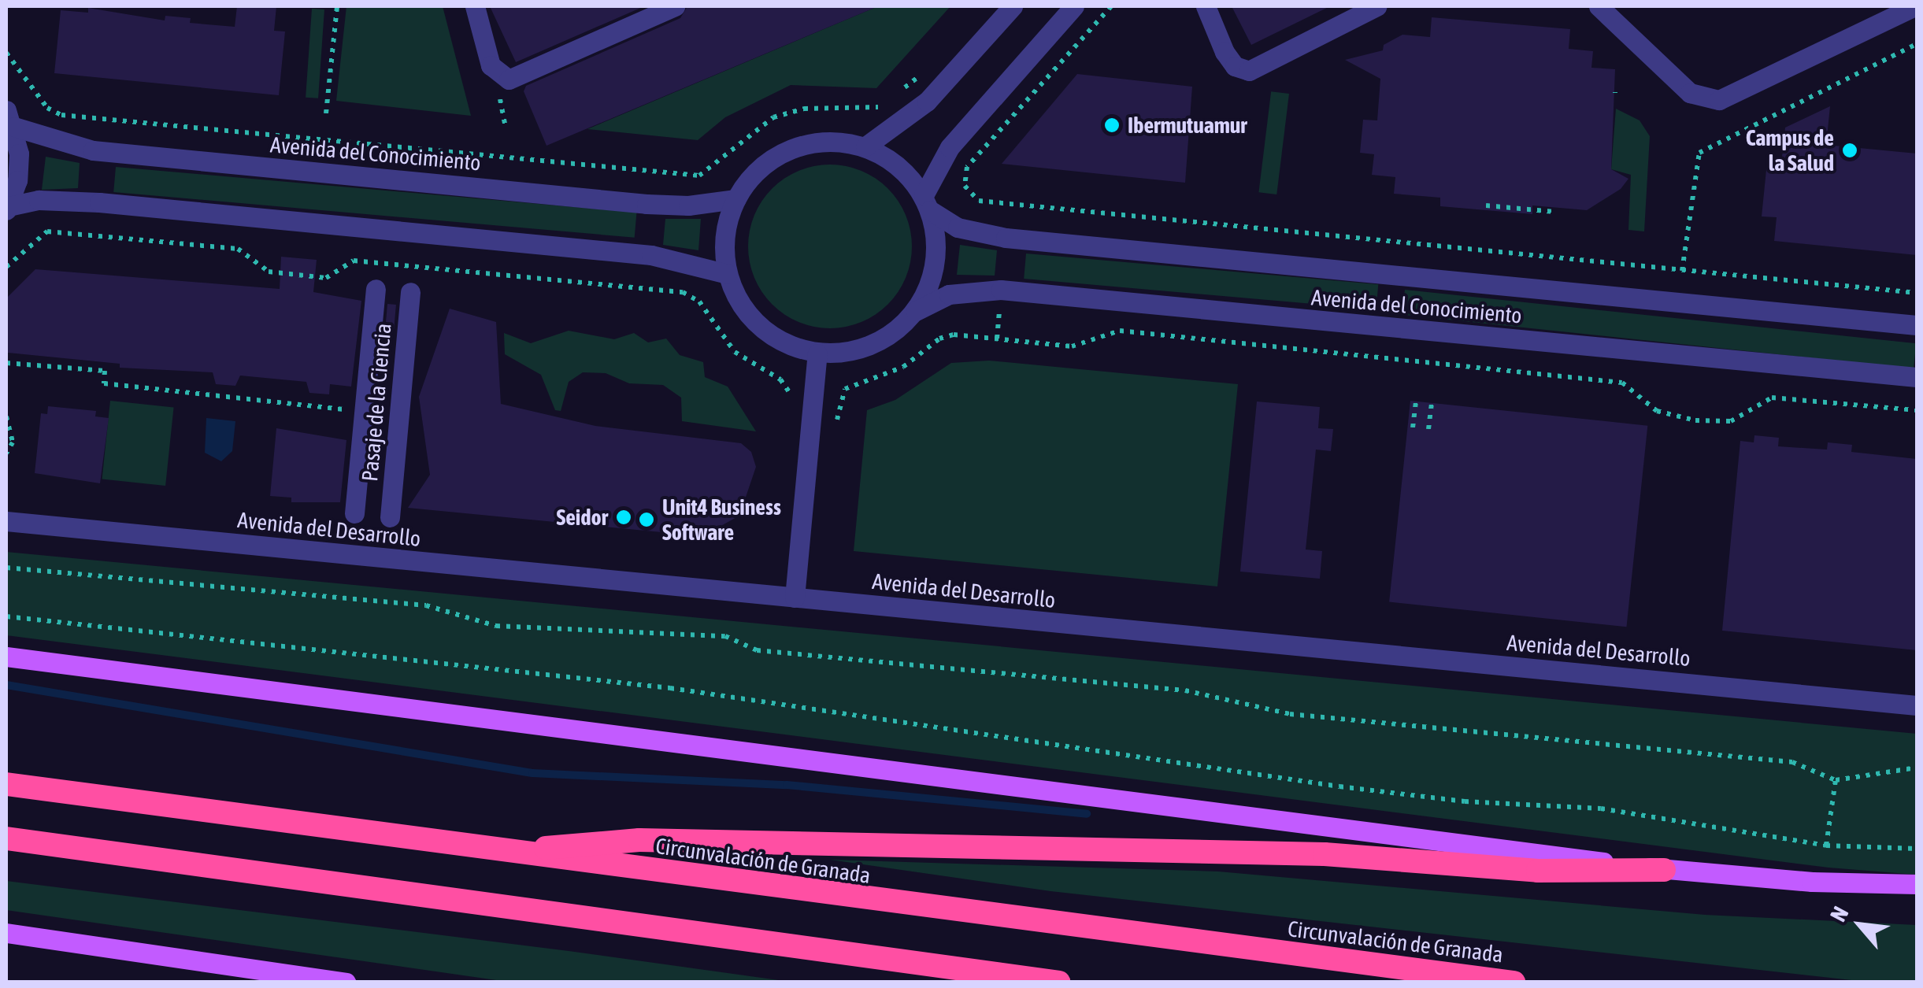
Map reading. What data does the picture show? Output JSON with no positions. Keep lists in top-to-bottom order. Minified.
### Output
{"streets":{"highway":["Circunvalación de Granada"],"street":["Avenida del Conocimiento","Pasaje de la Ciencia","Avenida del Desarrollo"]},"places":["Ibermutuamur","Campus de la Salud","Seidor","Unit4 Business Software"],"north":"top left"}
